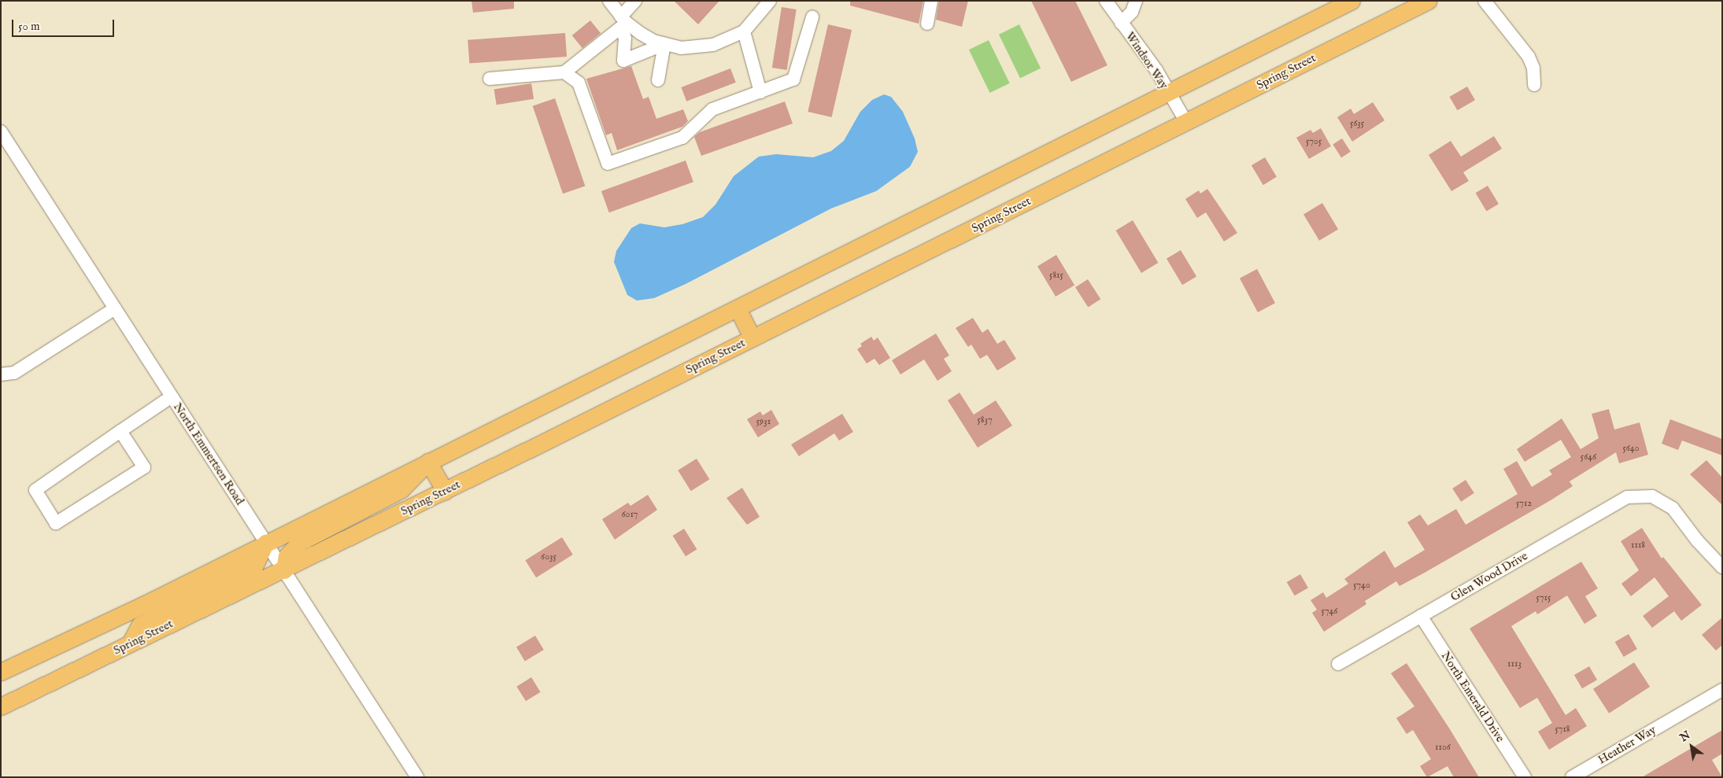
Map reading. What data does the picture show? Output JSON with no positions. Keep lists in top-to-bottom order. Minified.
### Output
{"streets":{"main road":["Spring Street"],"street":["Windsor Way","North Emmertsen Road","Glen Wood Drive","North Emerald Drive","Heather Way"]},"crossings":[["Windsor Way","Spring Street"],["Spring Street","North Emmertsen Road"],["Glen Wood Drive","North Emerald Drive"]],"house_numbers":["5635","5705","5815","5837","5931","5640","5646","5712","6017","1118","6035","5740","5715","5746","1113","5718","1106"],"scale_bar":"50 m","north":"top left"}
